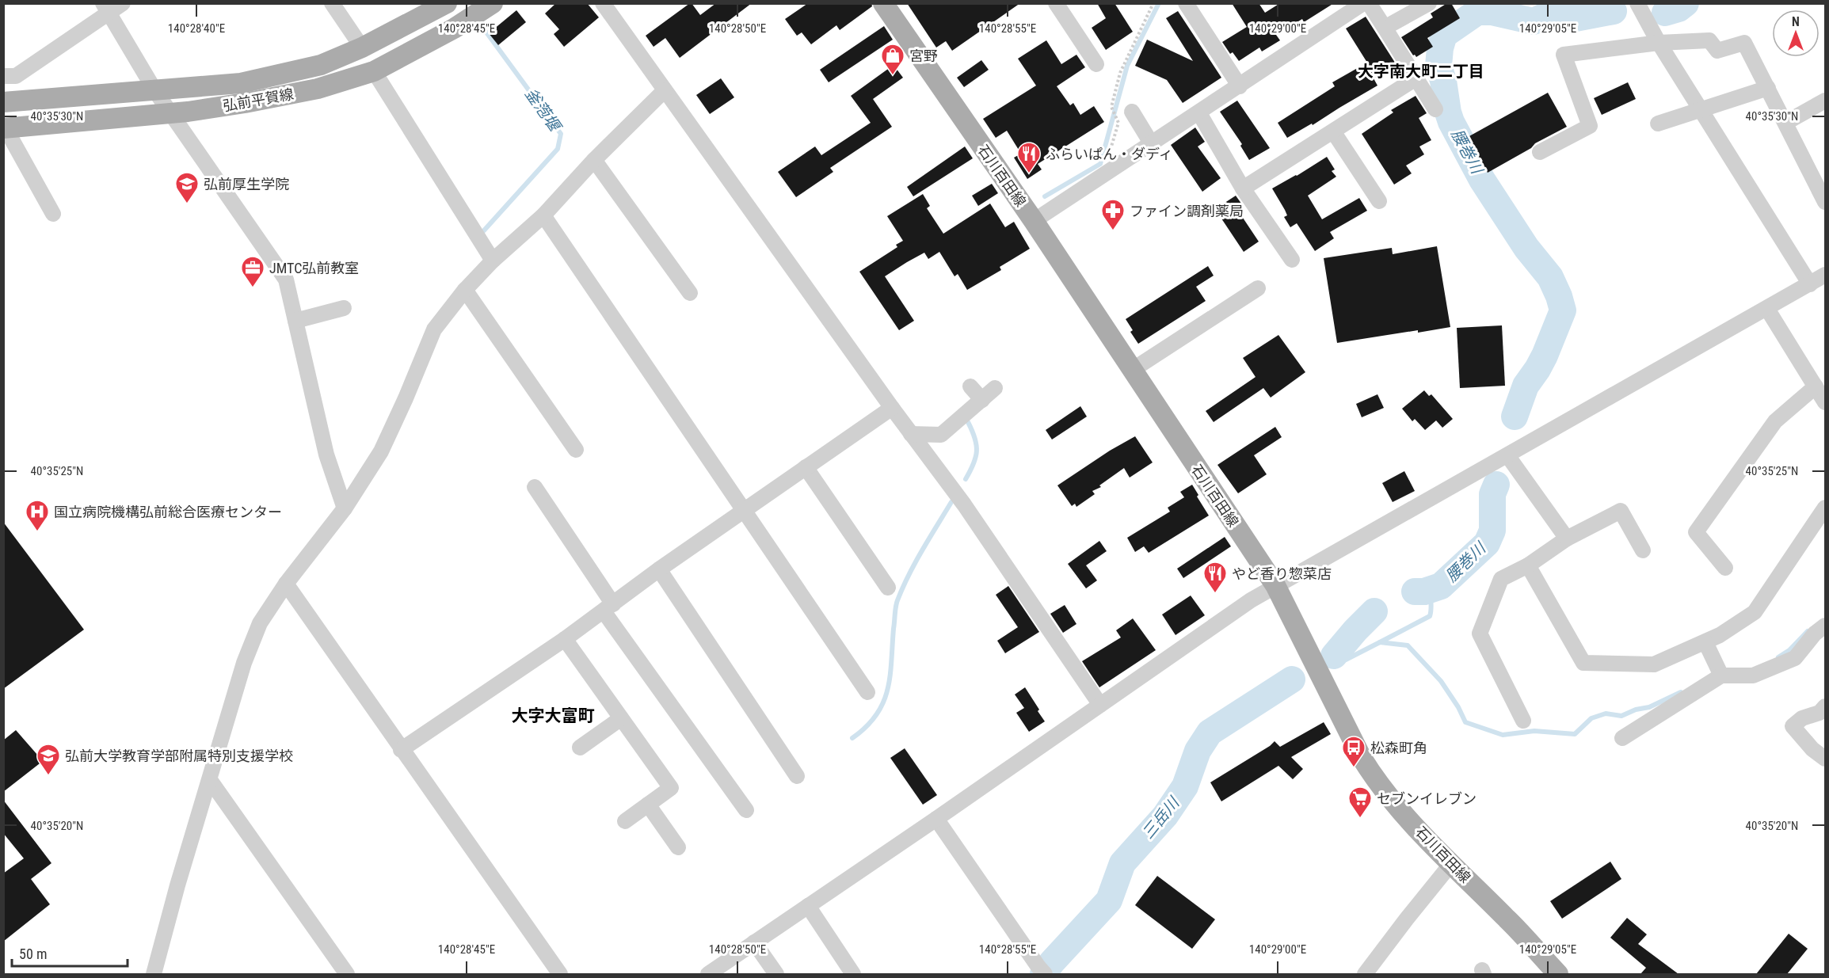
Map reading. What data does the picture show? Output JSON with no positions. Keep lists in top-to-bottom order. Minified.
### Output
{"streets":{"main road":["弘前平賀線","石川百田線"]},"districts":["大字南大町二丁目","大字大富町"],"water":["釜萢堰","腰巻川","三岳川"],"places":{"shop":["宮野"],"restaurant":["ふらいぱん・ダディ","やど香り惣菜店"],"school or university":["弘前厚生学院","弘前大学教育学部附属特別支援学校"],"pharmacy":["ファイン調剤薬局"],"office":["JMTC弘前教室"],"hospital":["国立病院機構弘前総合医療センター"],"bus stop":["松森町角"],"supermarket":["セブンイレブン"]},"scale_bar":"50 m","north":"top","coordinates":["140°28'40\"E","140°28'45\"E","140°28'50\"E","140°28'55\"E","140°29'00\"E","140°29'05\"E","40°35'30\"N","40°35'25\"N","40°35'20\"N"]}
